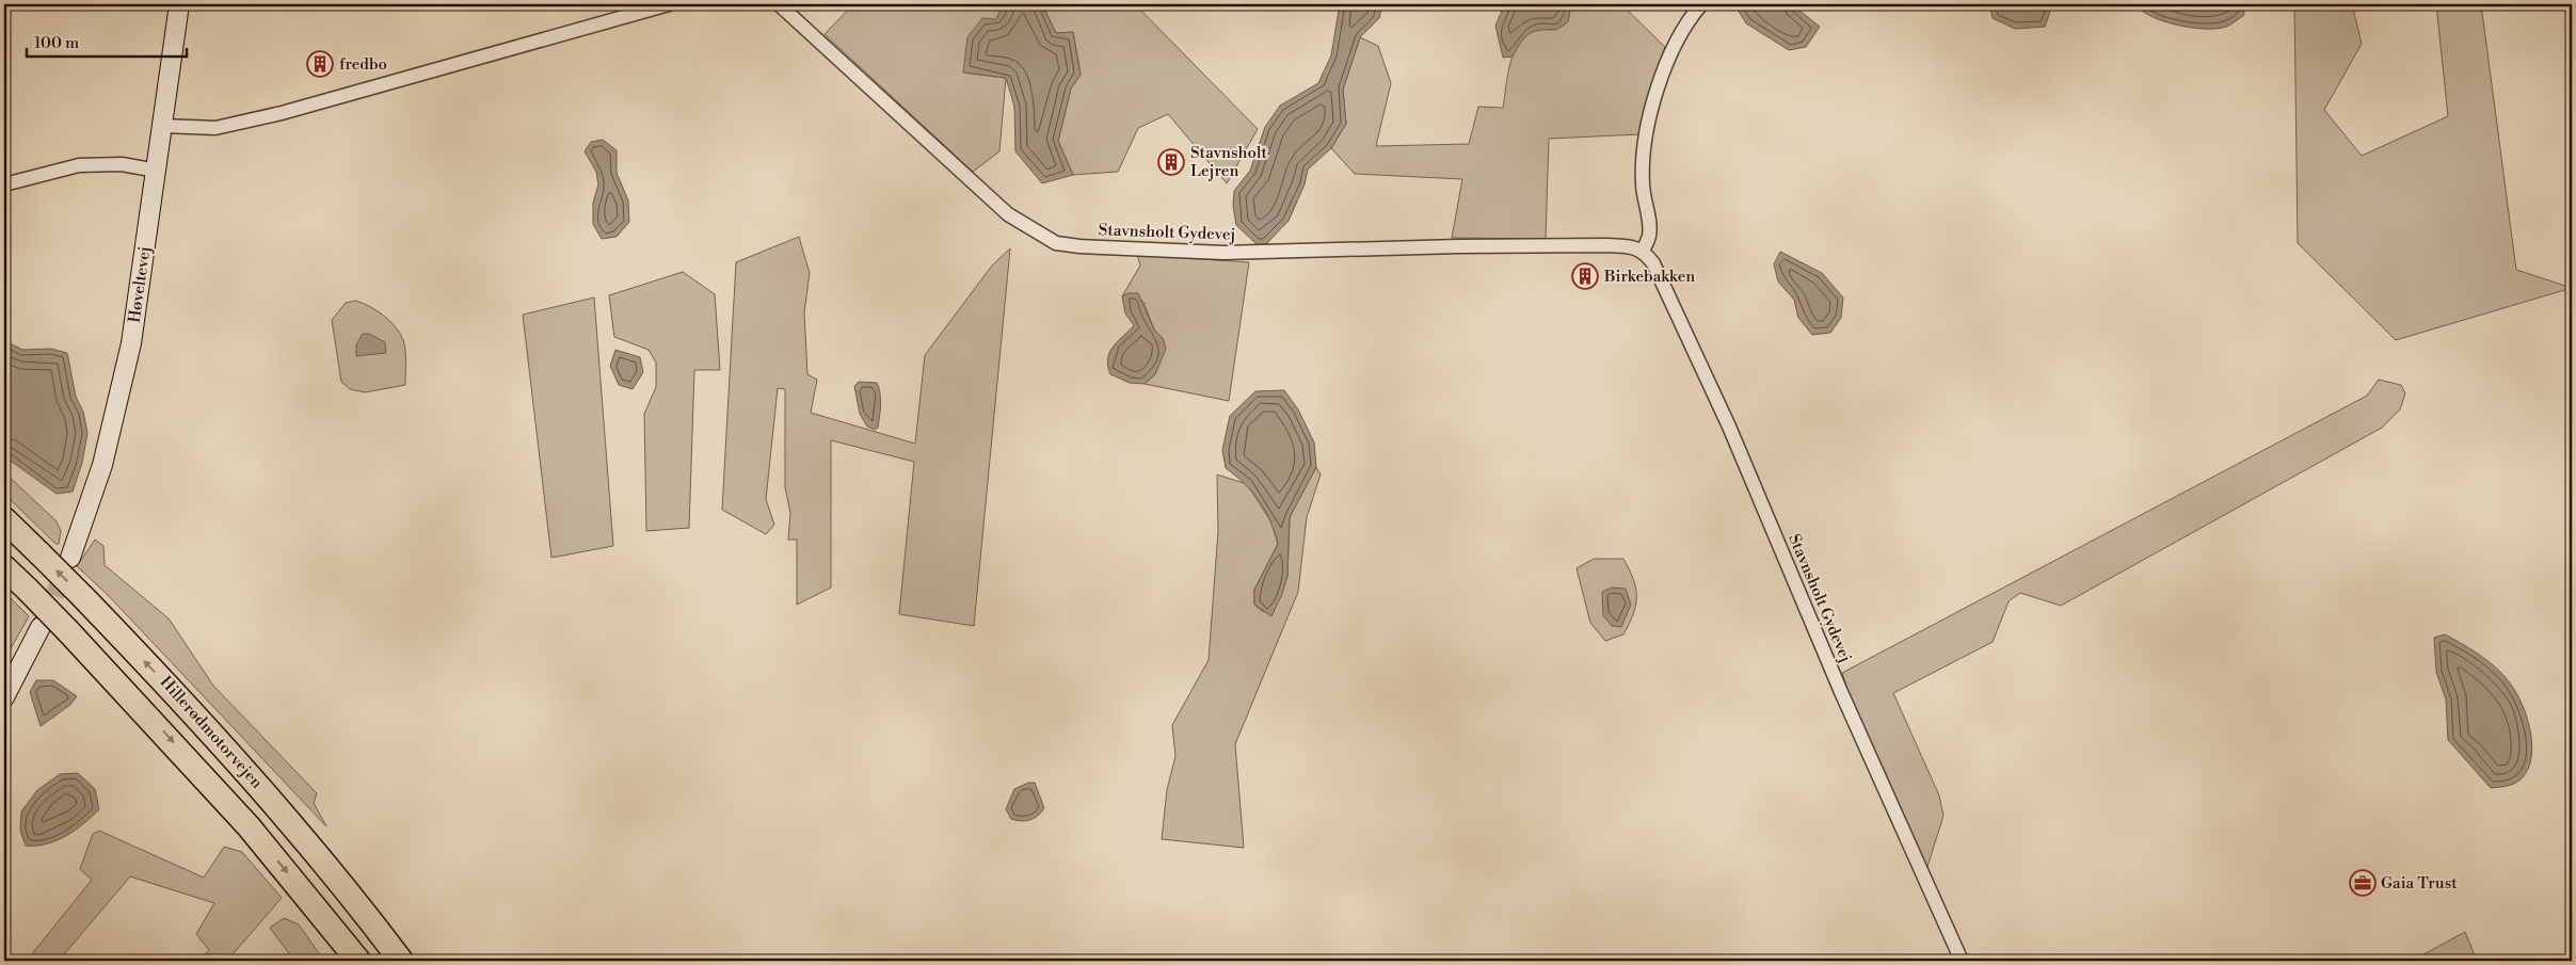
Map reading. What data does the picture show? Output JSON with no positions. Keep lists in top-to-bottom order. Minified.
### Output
{"streets":{"highway":["Hillerødmotorvejen"],"street":["Stavnsholt Gydevej","Høveltevej"]},"places":{"building":["fredbo","Stavnsholt Lejren","Birkebakken"],"office":["Gaia Trust"]},"scale_bar":"100 m"}
